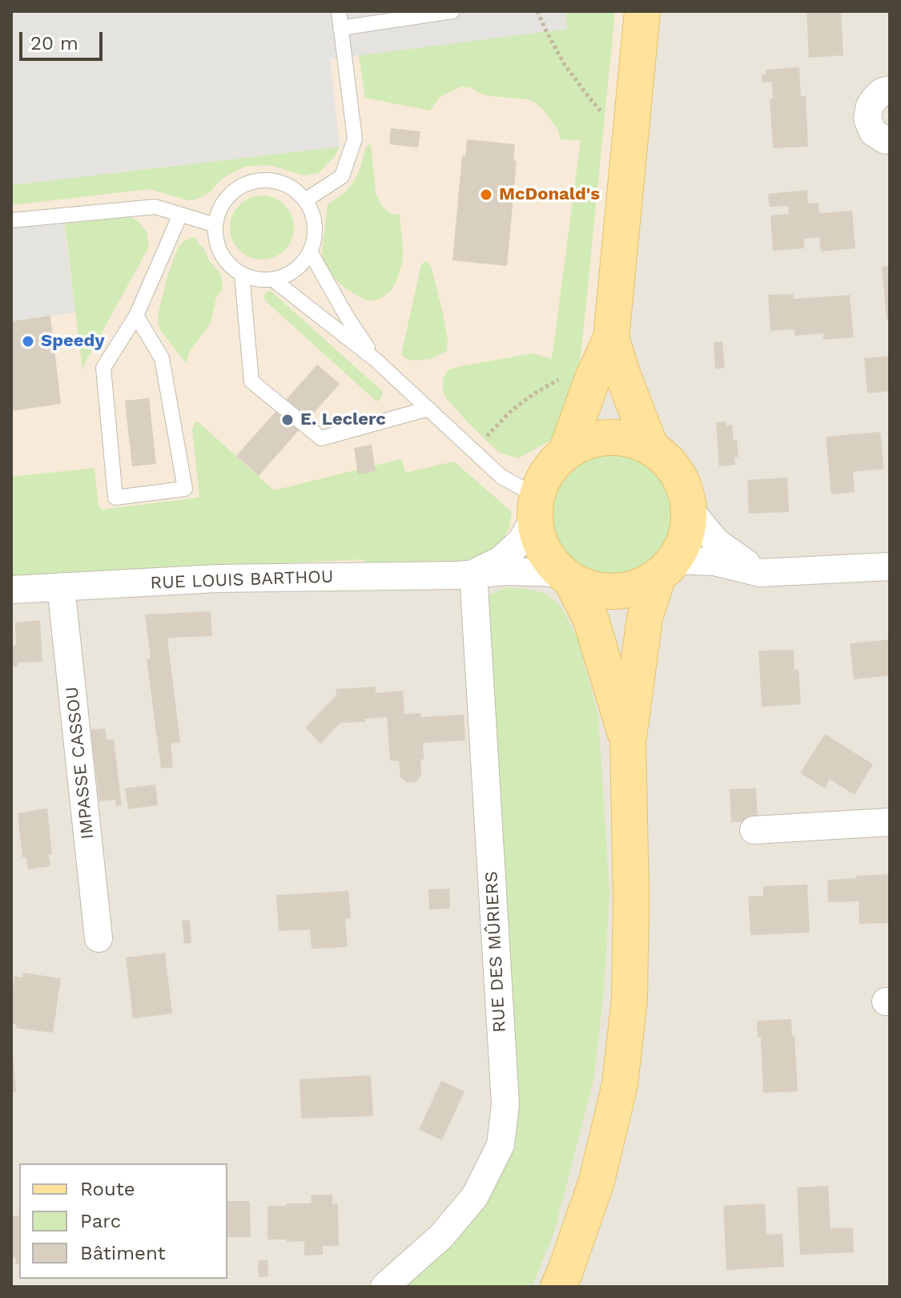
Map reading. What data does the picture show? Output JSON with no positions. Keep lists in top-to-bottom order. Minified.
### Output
{"streets":{"street":["RUE LOUIS BARTHOU","IMPASSE CASSOU","RUE DES MÛRIERS"]},"crossings":[["RUE LOUIS BARTHOU","IMPASSE CASSOU"],["RUE LOUIS BARTHOU","RUE DES MÛRIERS"]],"places":["McDonald's","Speedy","E. Leclerc"],"legend":["Route","Parc","Bâtiment"],"scale_bar":"20 m"}
